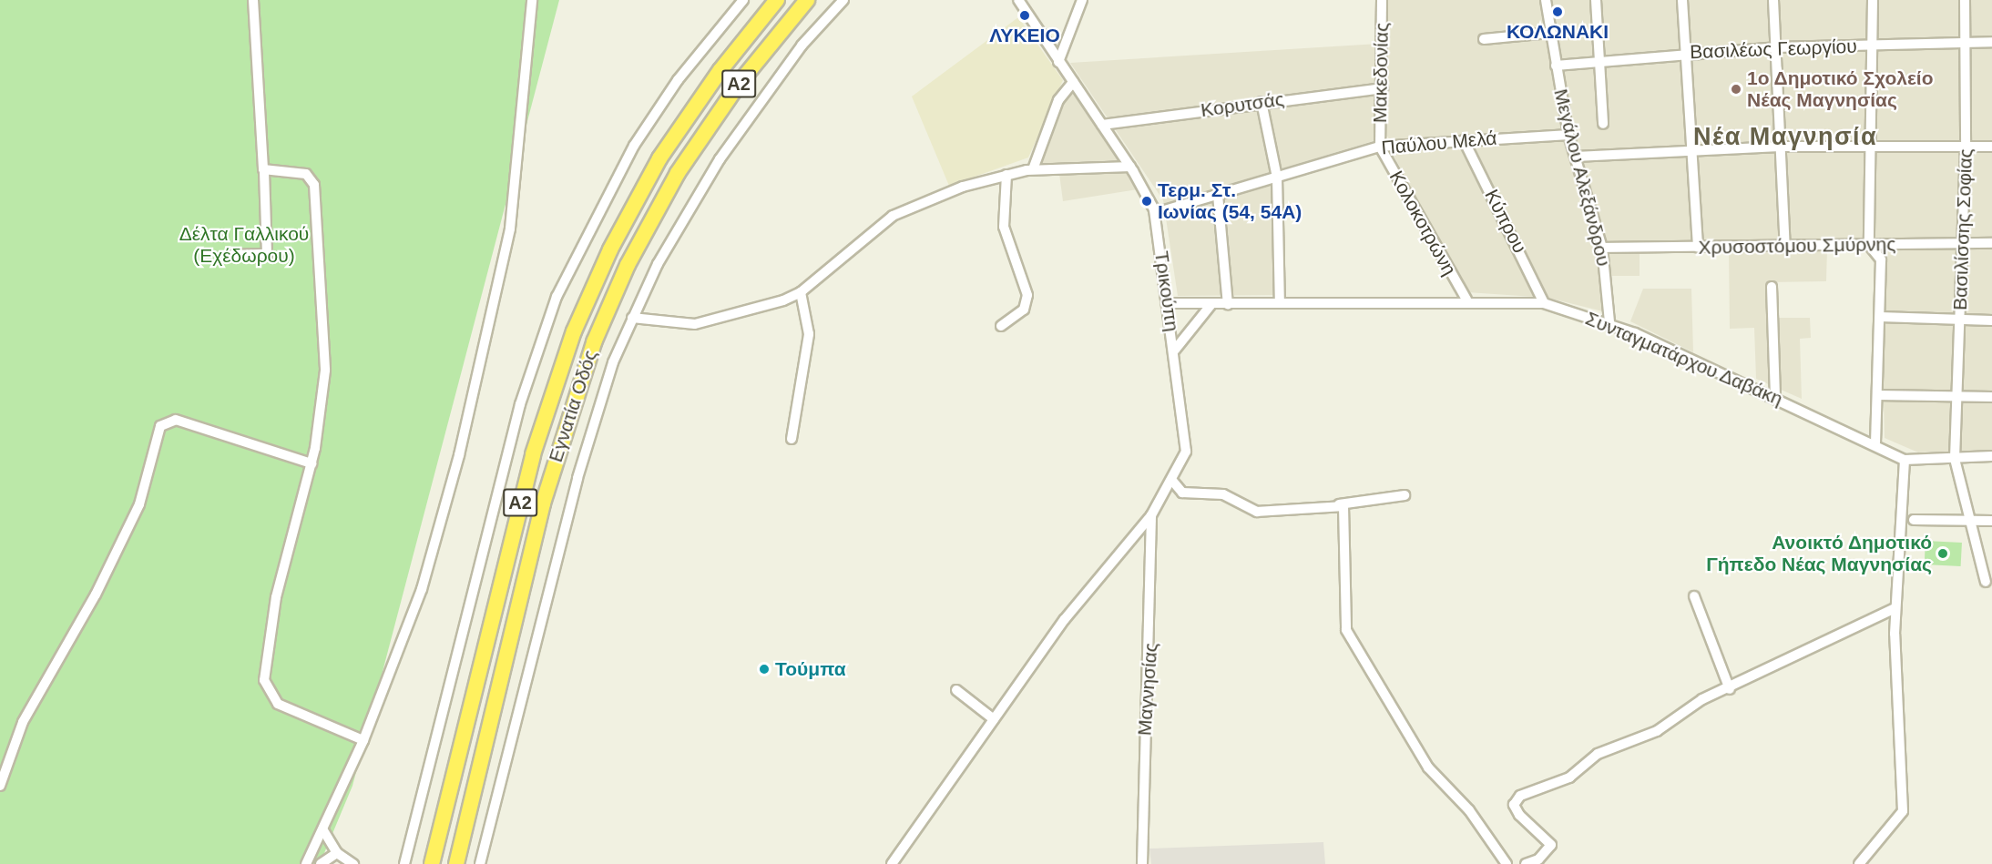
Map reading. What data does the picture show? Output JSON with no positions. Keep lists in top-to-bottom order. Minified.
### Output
{"streets":{"highway":["Α2","Εγνατία Οδός"],"street":["Βασιλέως Γεωργίου","Μακεδονίας","Κορυτσάς","Παύλου Μελά","Μεγάλου Αλεξάνδρου","Κύπρου","Κολοκοτρώνη","Βασιλίσσης Σοφίας","Χρυσοστόμου Σμύρνης","Τρικούπη","Συνταγματάρχου Δαβάκη","Μαγνησίας"]},"crossings":[["Βασιλέως Γεωργίου","Μεγάλου Αλεξάνδρου"],["Βασιλέως Γεωργίου","Βασιλίσσης Σοφίας"],["Μακεδονίας","Κορυτσάς"],["Μακεδονίας","Παύλου Μελά"],["Μακεδονίας","Κολοκοτρώνη"],["Κορυτσάς","Τρικούπη"],["Παύλου Μελά","Μεγάλου Αλεξάνδρου"],["Παύλου Μελά","Κύπρου"],["Παύλου Μελά","Κολοκοτρώνη"],["Παύλου Μελά","Τρικούπη"],["Μεγάλου Αλεξάνδρου","Χρυσοστόμου Σμύρνης"],["Μεγάλου Αλεξάνδρου","Συνταγματάρχου Δαβάκη"],["Κύπρου","Συνταγματάρχου Δαβάκη"],["Κολοκοτρώνη","Συνταγματάρχου Δαβάκη"],["Βασιλίσσης Σοφίας","Χρυσοστόμου Σμύρνης"],["Τρικούπη","Συνταγματάρχου Δαβάκη"],["Τρικούπη","Μαγνησίας"]],"districts":["Νέα Μαγνησία"],"parks":["Δέλτα Γαλλικού (Εχέδωρου)"],"places":["ΚΟΛΩΝΑΚΙ","ΛΥΚΕΙΟ","1ο Δημοτικό Σχολείο Νέας Μαγνησίας","Τερμ. Στ. Ιωνίας (54, 54Α)","Ανοικτό Δημοτικό Γήπεδο Νέας Μαγνησίας","Τούμπα"]}
